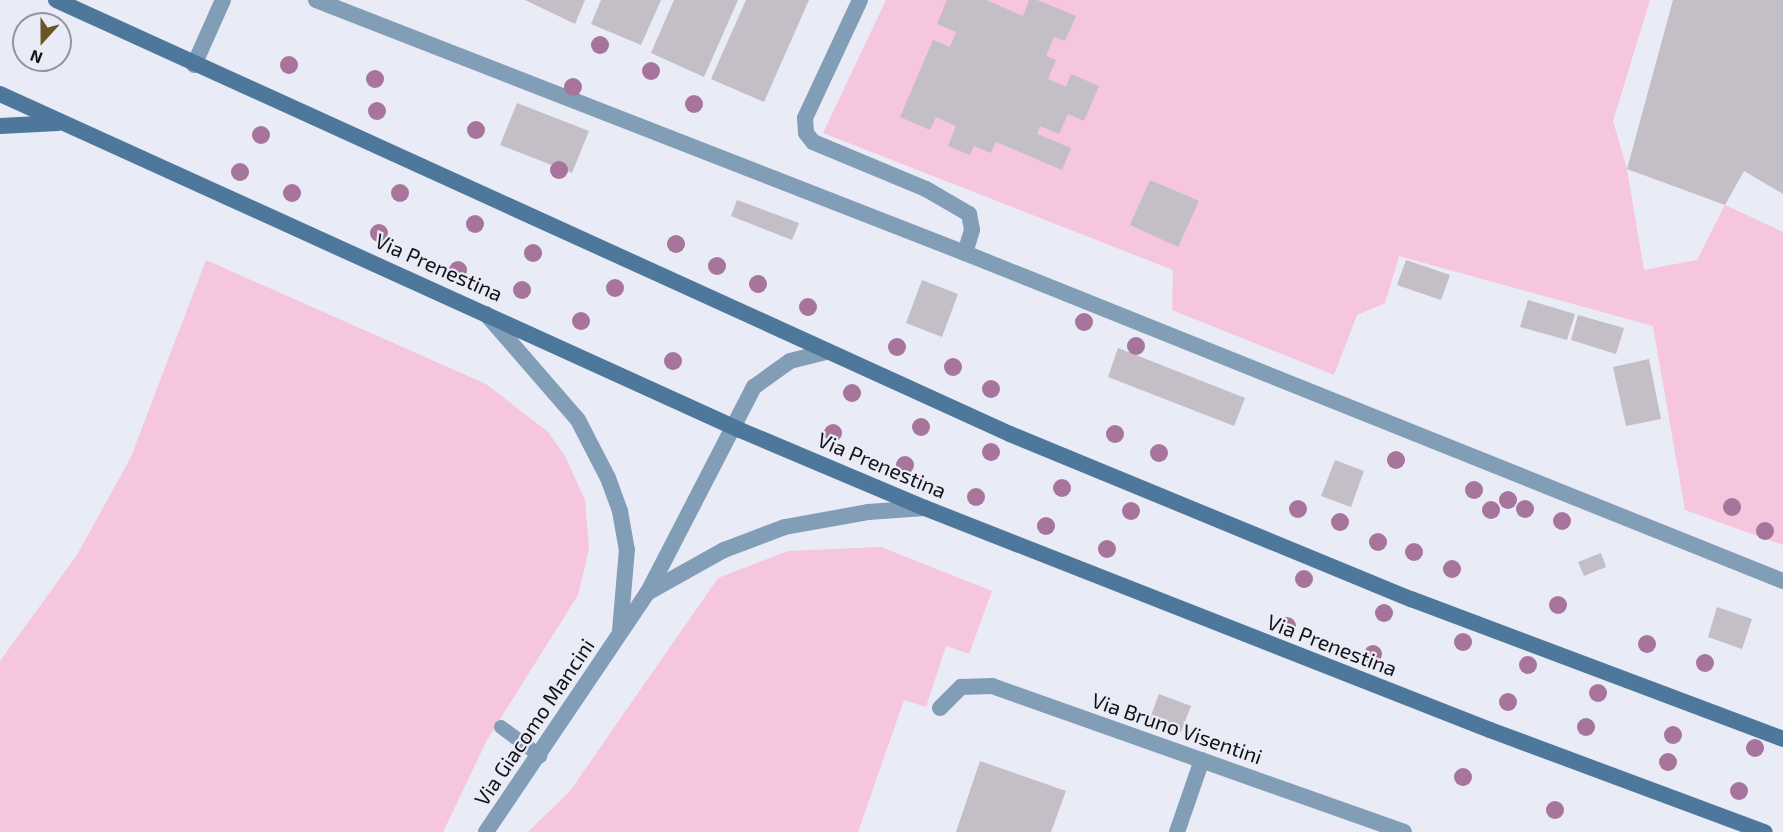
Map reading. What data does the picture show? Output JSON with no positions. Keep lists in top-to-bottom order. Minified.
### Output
{"streets":{"main road":["Via Prenestina"],"street":["Via Giacomo Mancini","Via Bruno Visentini"]},"crossings":[["Via Prenestina","Via Giacomo Mancini"]],"north":"bottom"}
